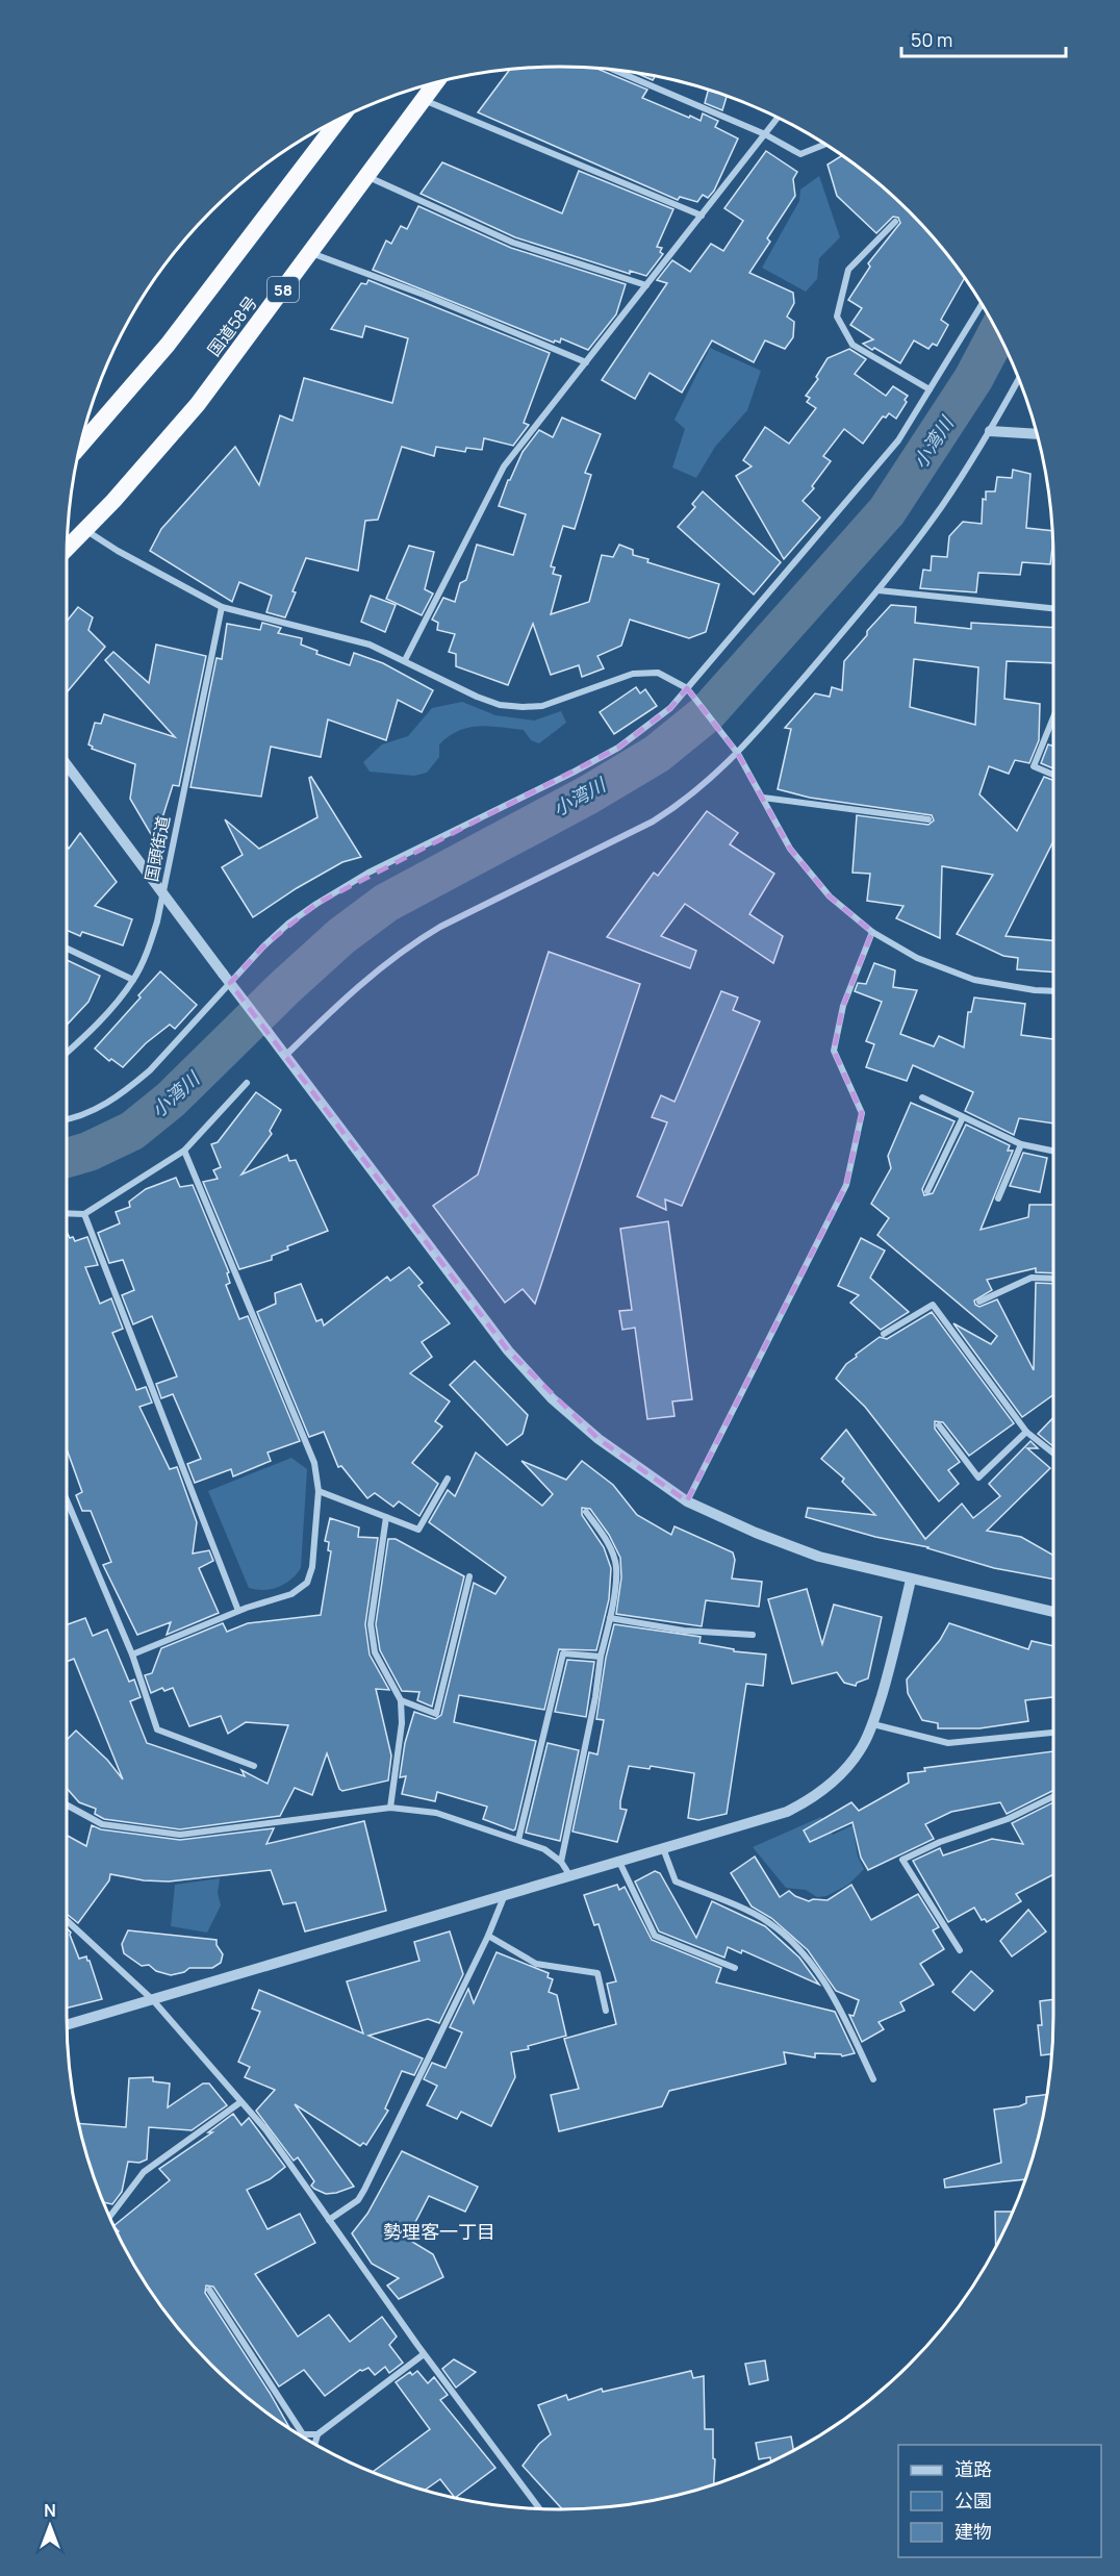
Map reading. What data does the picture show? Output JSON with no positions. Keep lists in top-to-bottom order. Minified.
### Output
{"streets":{"highway":["58","国道58号"],"street":["国頭街道"]},"districts":["勢理客一丁目"],"water":["小湾川"],"legend":["道路","公園","建物"],"scale_bar":"50 m","north":"top"}
